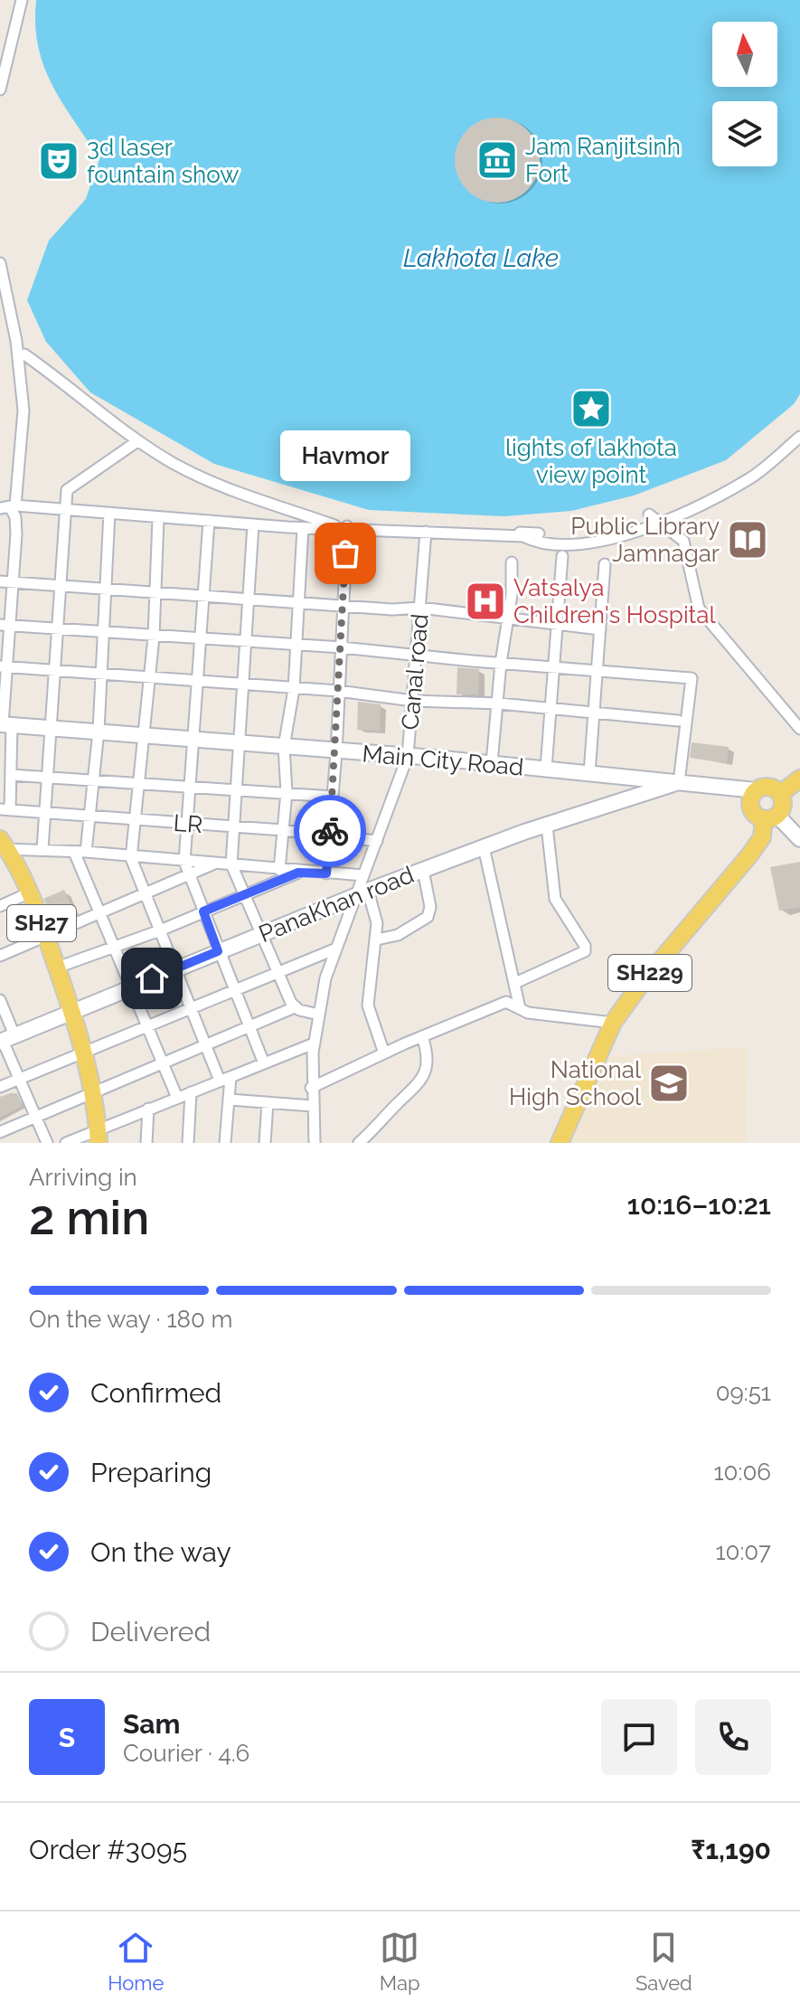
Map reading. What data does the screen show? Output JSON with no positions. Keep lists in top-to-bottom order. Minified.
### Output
{"streets":{"main road":["SH27","SH229"],"street":["Canal road","Main City Road","LR","PanaKhan road"]},"crossings":[["Canal road","Main City Road"],["Canal road","LR"],["Canal road","PanaKhan road"],["Main City Road","PanaKhan road"],["Main City Road","SH229"],["PanaKhan road","SH27"]],"water":["Lakhota Lake"],"places":{"museum":["Jam Ranjitsinh Fort"],"theatre":["3d laser fountain show"],"place":["lights of lakhota view point"],"library":["Public Library Jamnagar"],"other":["Havmor"],"hospital":["Vatsalya Children's Hospital"],"school or university":["National High School"]},"north":"top","page":{"bubble":"Havmor","heading":["2 min","Arriving in","10:16–10:21"],"panel":["Sam","Courier · 4.6","Order #3095","₹1,190"],"bar":"On the way · 180 m","list":[["Confirmed","09:51"],["Preparing","10:06"],["On the way","10:07"],"Delivered"],"round":"S","tabs":["Home","Map","Saved"]}}
